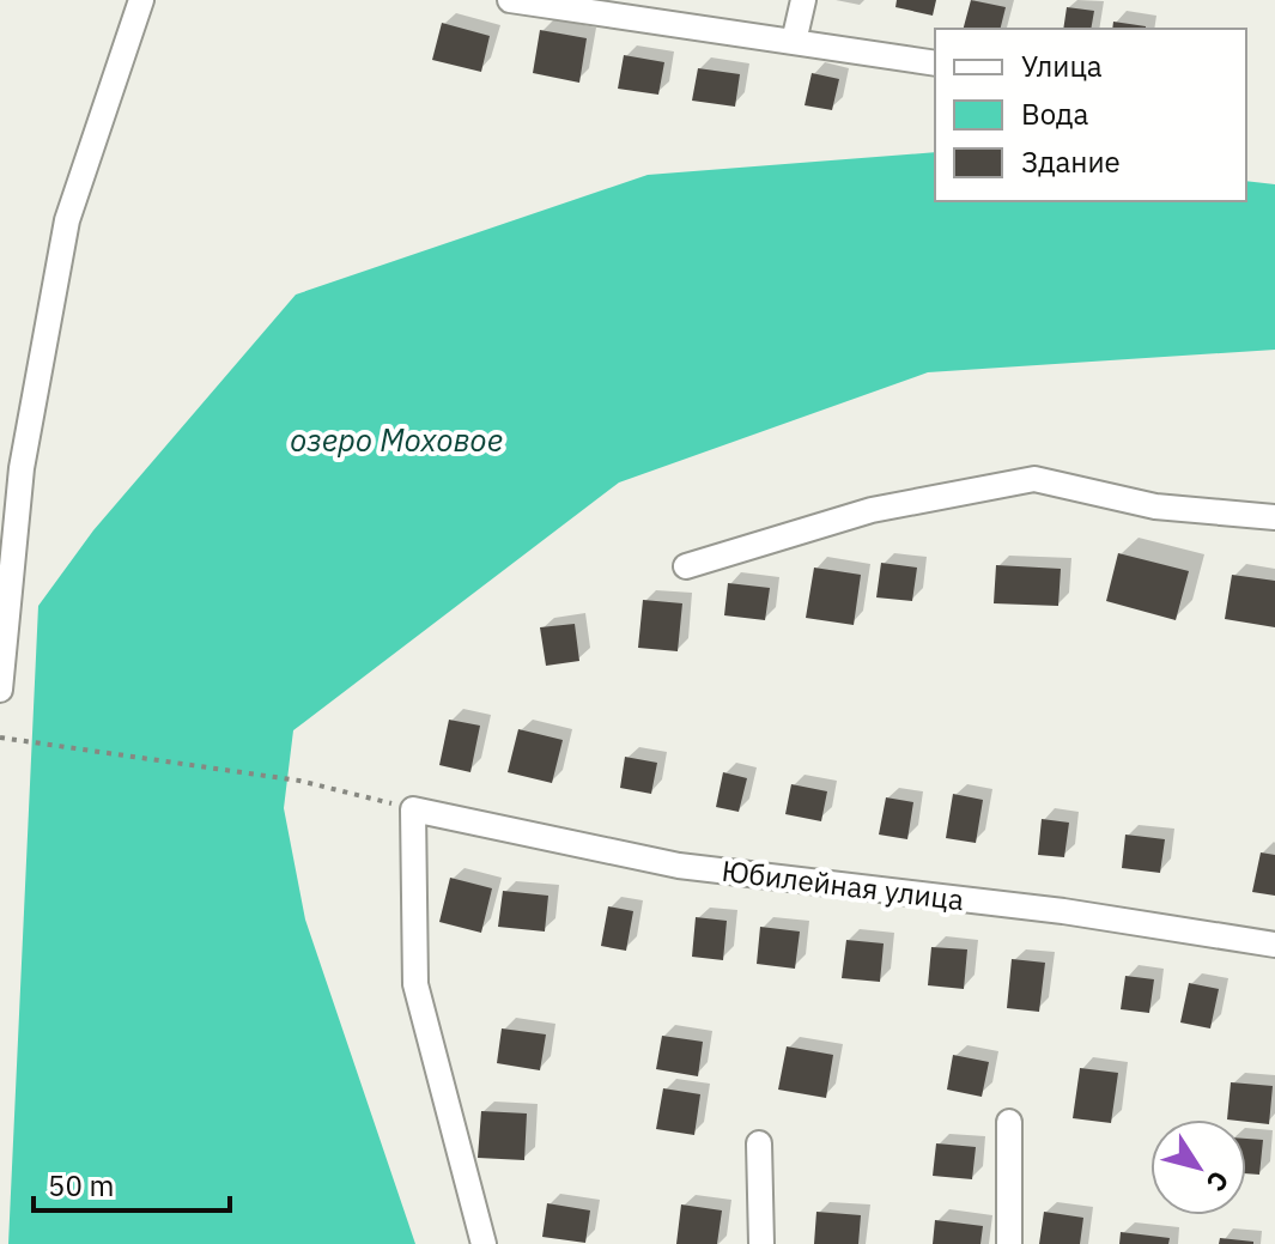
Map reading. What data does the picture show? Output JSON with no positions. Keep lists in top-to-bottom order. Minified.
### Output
{"streets":{"street":["Юбилейная улица"]},"water":["озеро Моховое"],"legend":["Улица","Вода","Здание"],"scale_bar":"50 m","north":"bottom right"}
